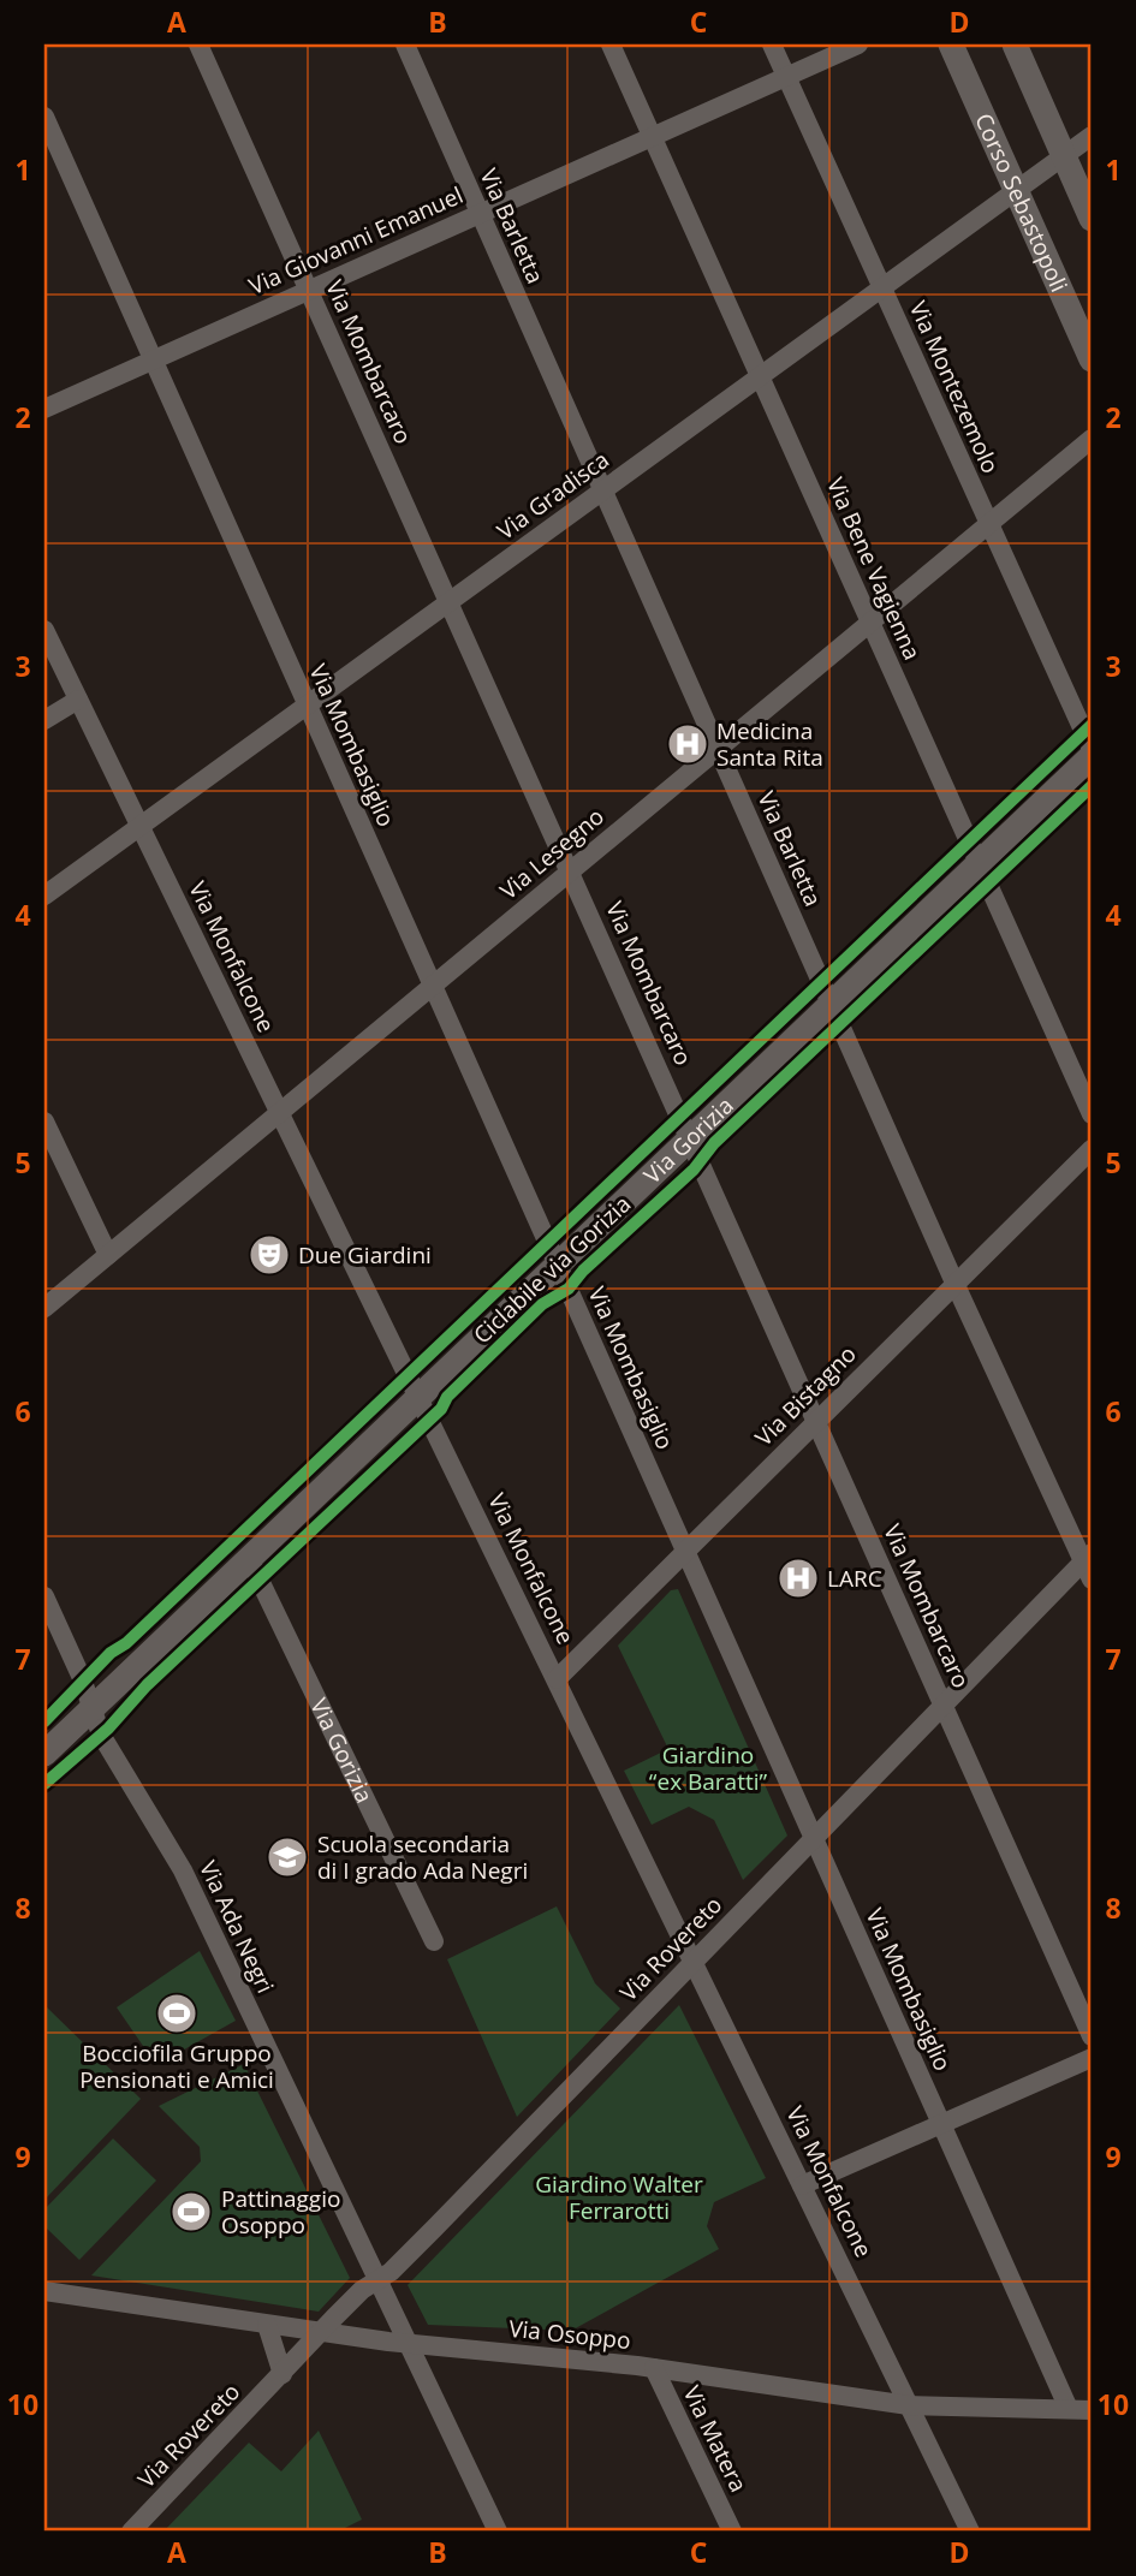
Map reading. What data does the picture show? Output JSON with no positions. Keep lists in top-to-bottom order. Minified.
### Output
{"streets":{"street":["Corso Sebastopoli","Via Barletta","Via Giovanni Emanuel","Via Mombarcaro","Via Montezemolo","Via Gradisca","Via Bene Vagienna","Via Mombasiglio","Via Lesegno","Via Monfalcone","Via Gorizia","Via Bistagno","Via Ada Negri","Via Rovereto","Via Osoppo","Via Matera"],"cycle path":["Ciclabile via Gorizia"]},"crossings":[["Corso Sebastopoli","Via Gradisca"],["Via Barletta","Via Giovanni Emanuel"],["Via Barletta","Via Gradisca"],["Via Barletta","Via Lesegno"],["Via Barletta","Via Gorizia"],["Via Barletta","Via Bistagno"],["Via Barletta","Via Rovereto"],["Via Giovanni Emanuel","Via Mombarcaro"],["Via Giovanni Emanuel","Via Montezemolo"],["Via Giovanni Emanuel","Via Bene Vagienna"],["Via Giovanni Emanuel","Via Mombasiglio"],["Via Mombarcaro","Via Gradisca"],["Via Mombarcaro","Via Lesegno"],["Via Mombarcaro","Via Gorizia"],["Via Mombarcaro","Via Bistagno"],["Via Mombarcaro","Via Rovereto"],["Via Montezemolo","Via Gradisca"],["Via Montezemolo","Via Lesegno"],["Via Gradisca","Via Bene Vagienna"],["Via Gradisca","Via Mombasiglio"],["Via Gradisca","Via Monfalcone"],["Via Bene Vagienna","Via Lesegno"],["Via Bene Vagienna","Via Gorizia"],["Via Mombasiglio","Via Lesegno"],["Via Mombasiglio","Via Gorizia"],["Via Mombasiglio","Via Bistagno"],["Via Mombasiglio","Via Rovereto"],["Via Mombasiglio","Via Osoppo"],["Via Lesegno","Via Monfalcone"],["Via Monfalcone","Via Gorizia"],["Via Monfalcone","Via Bistagno"],["Via Monfalcone","Via Rovereto"],["Via Monfalcone","Via Osoppo"],["Via Gorizia","Via Ada Negri"],["Via Ada Negri","Via Rovereto"],["Via Ada Negri","Via Osoppo"],["Via Rovereto","Via Osoppo"],["Via Osoppo","Via Matera"]],"parks":["Giardino “ex Baratti”","Giardino Walter Ferrarotti"],"places":{"hospital":["Medicina Santa Rita","LARC"],"theatre":["Due Giardini"],"school or university":["Scuola secondaria di I grado Ada Negri"],"sports":["Bocciofila Gruppo Pensionati e Amici","Pattinaggio Osoppo"]},"grid":{"columns":["A","B","C","D"],"rows":["1","2","3","4","5","6","7","8","9","10"]}}
